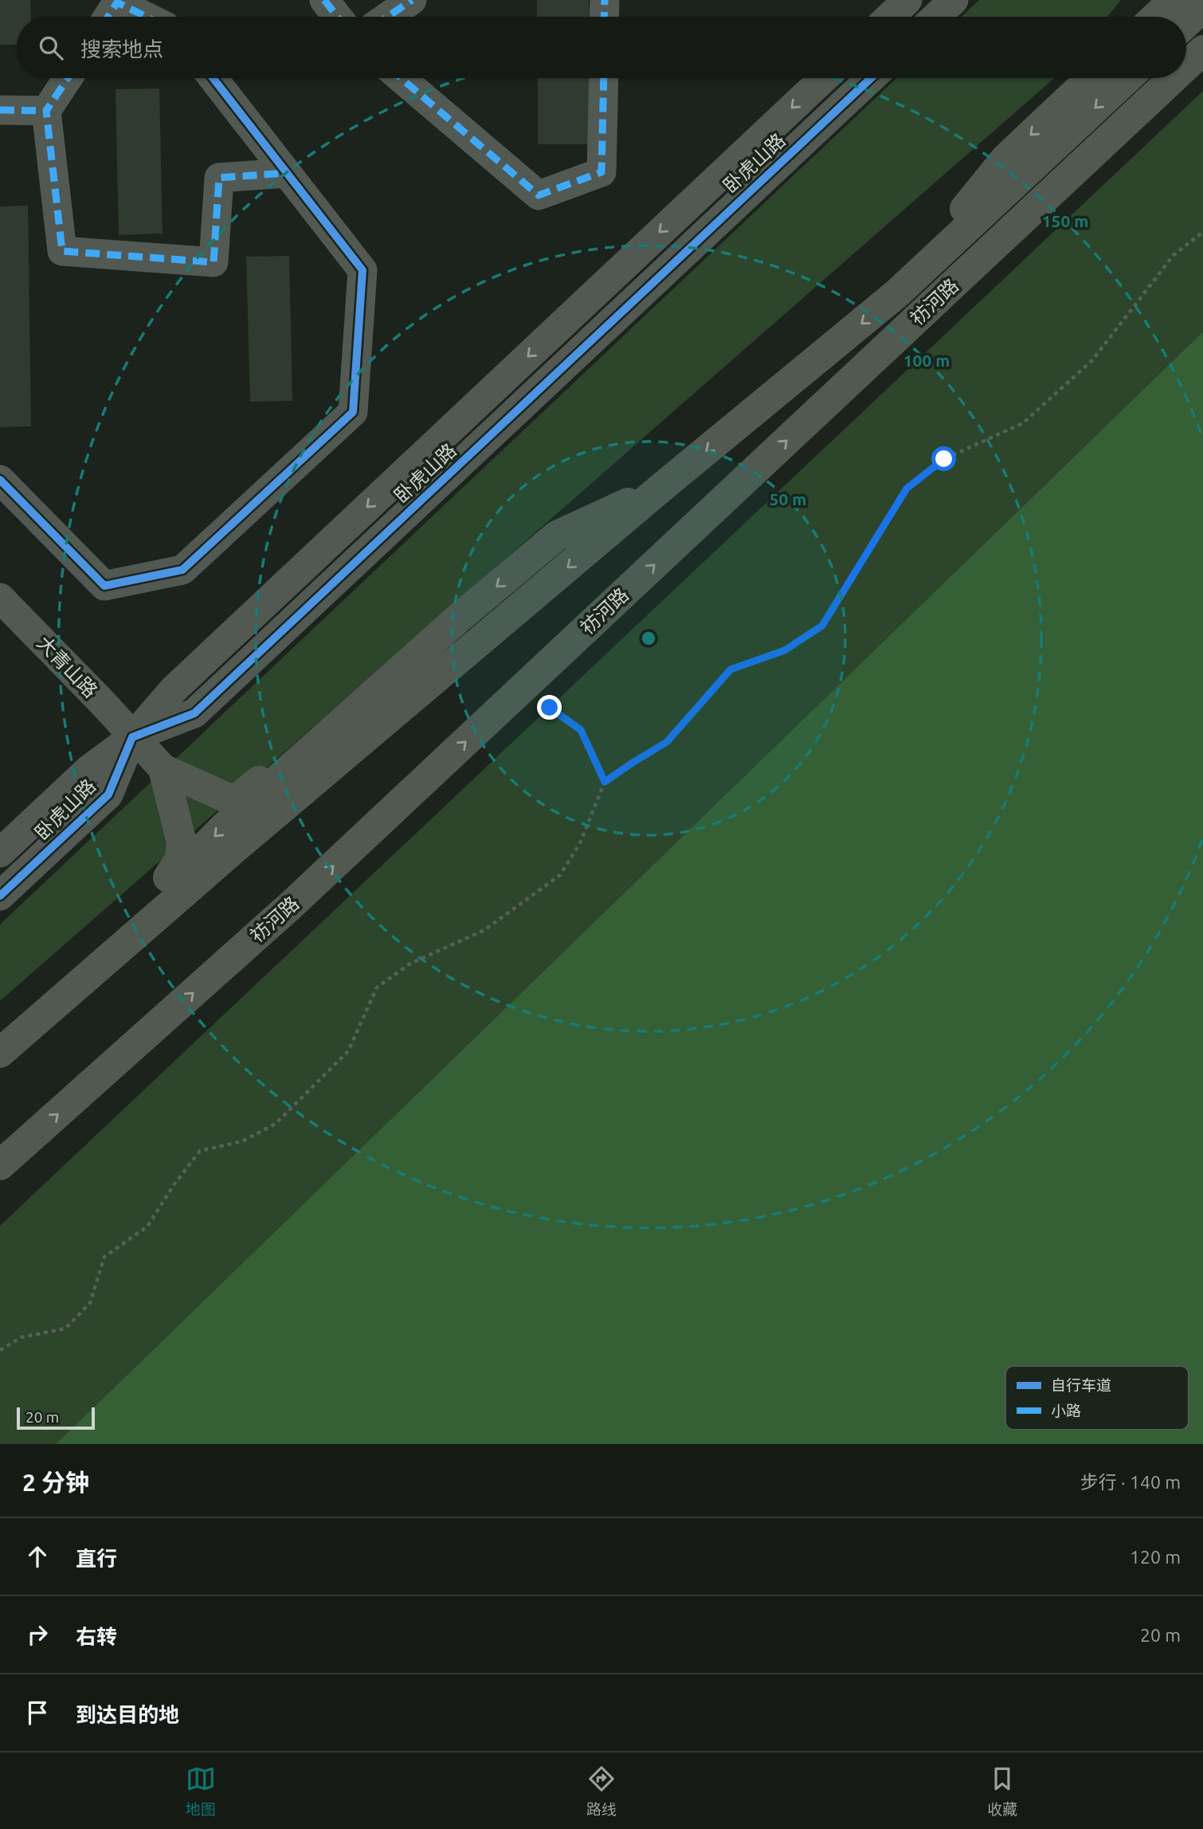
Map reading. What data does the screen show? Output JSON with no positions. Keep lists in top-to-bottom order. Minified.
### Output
{"streets":{"main road":["祊河路"],"street":["卧虎山路","大青山路"]},"crossings":[["卧虎山路","大青山路"]],"legend":["自行车道","小路"],"scale_bar":"20 m","page":{"search":"搜索地点","scale":"20 m","heading":["2 分钟","步行 · 140 m"],"list":[["直行","120 m"],["右转","20 m"],"到达目的地"],"nav":["地图","路线","收藏"]},"rings":["150 m","100 m","50 m"]}
